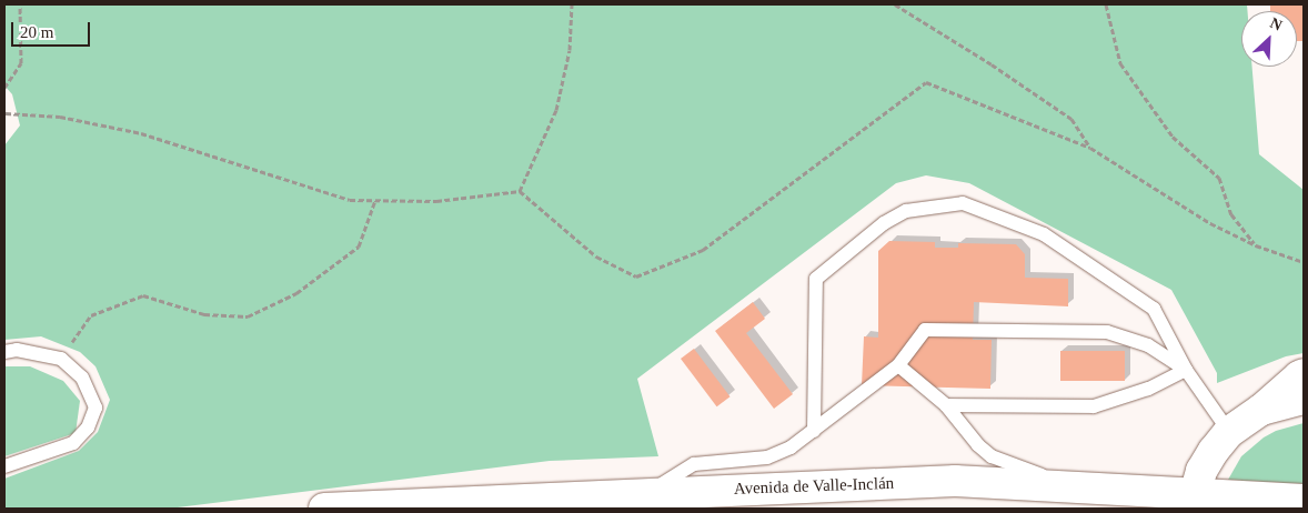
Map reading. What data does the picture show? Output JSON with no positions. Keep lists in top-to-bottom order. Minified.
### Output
{"streets":{"main road":["Avenida de Valle-Inclán"]},"scale_bar":"20 m","north":"top right"}
